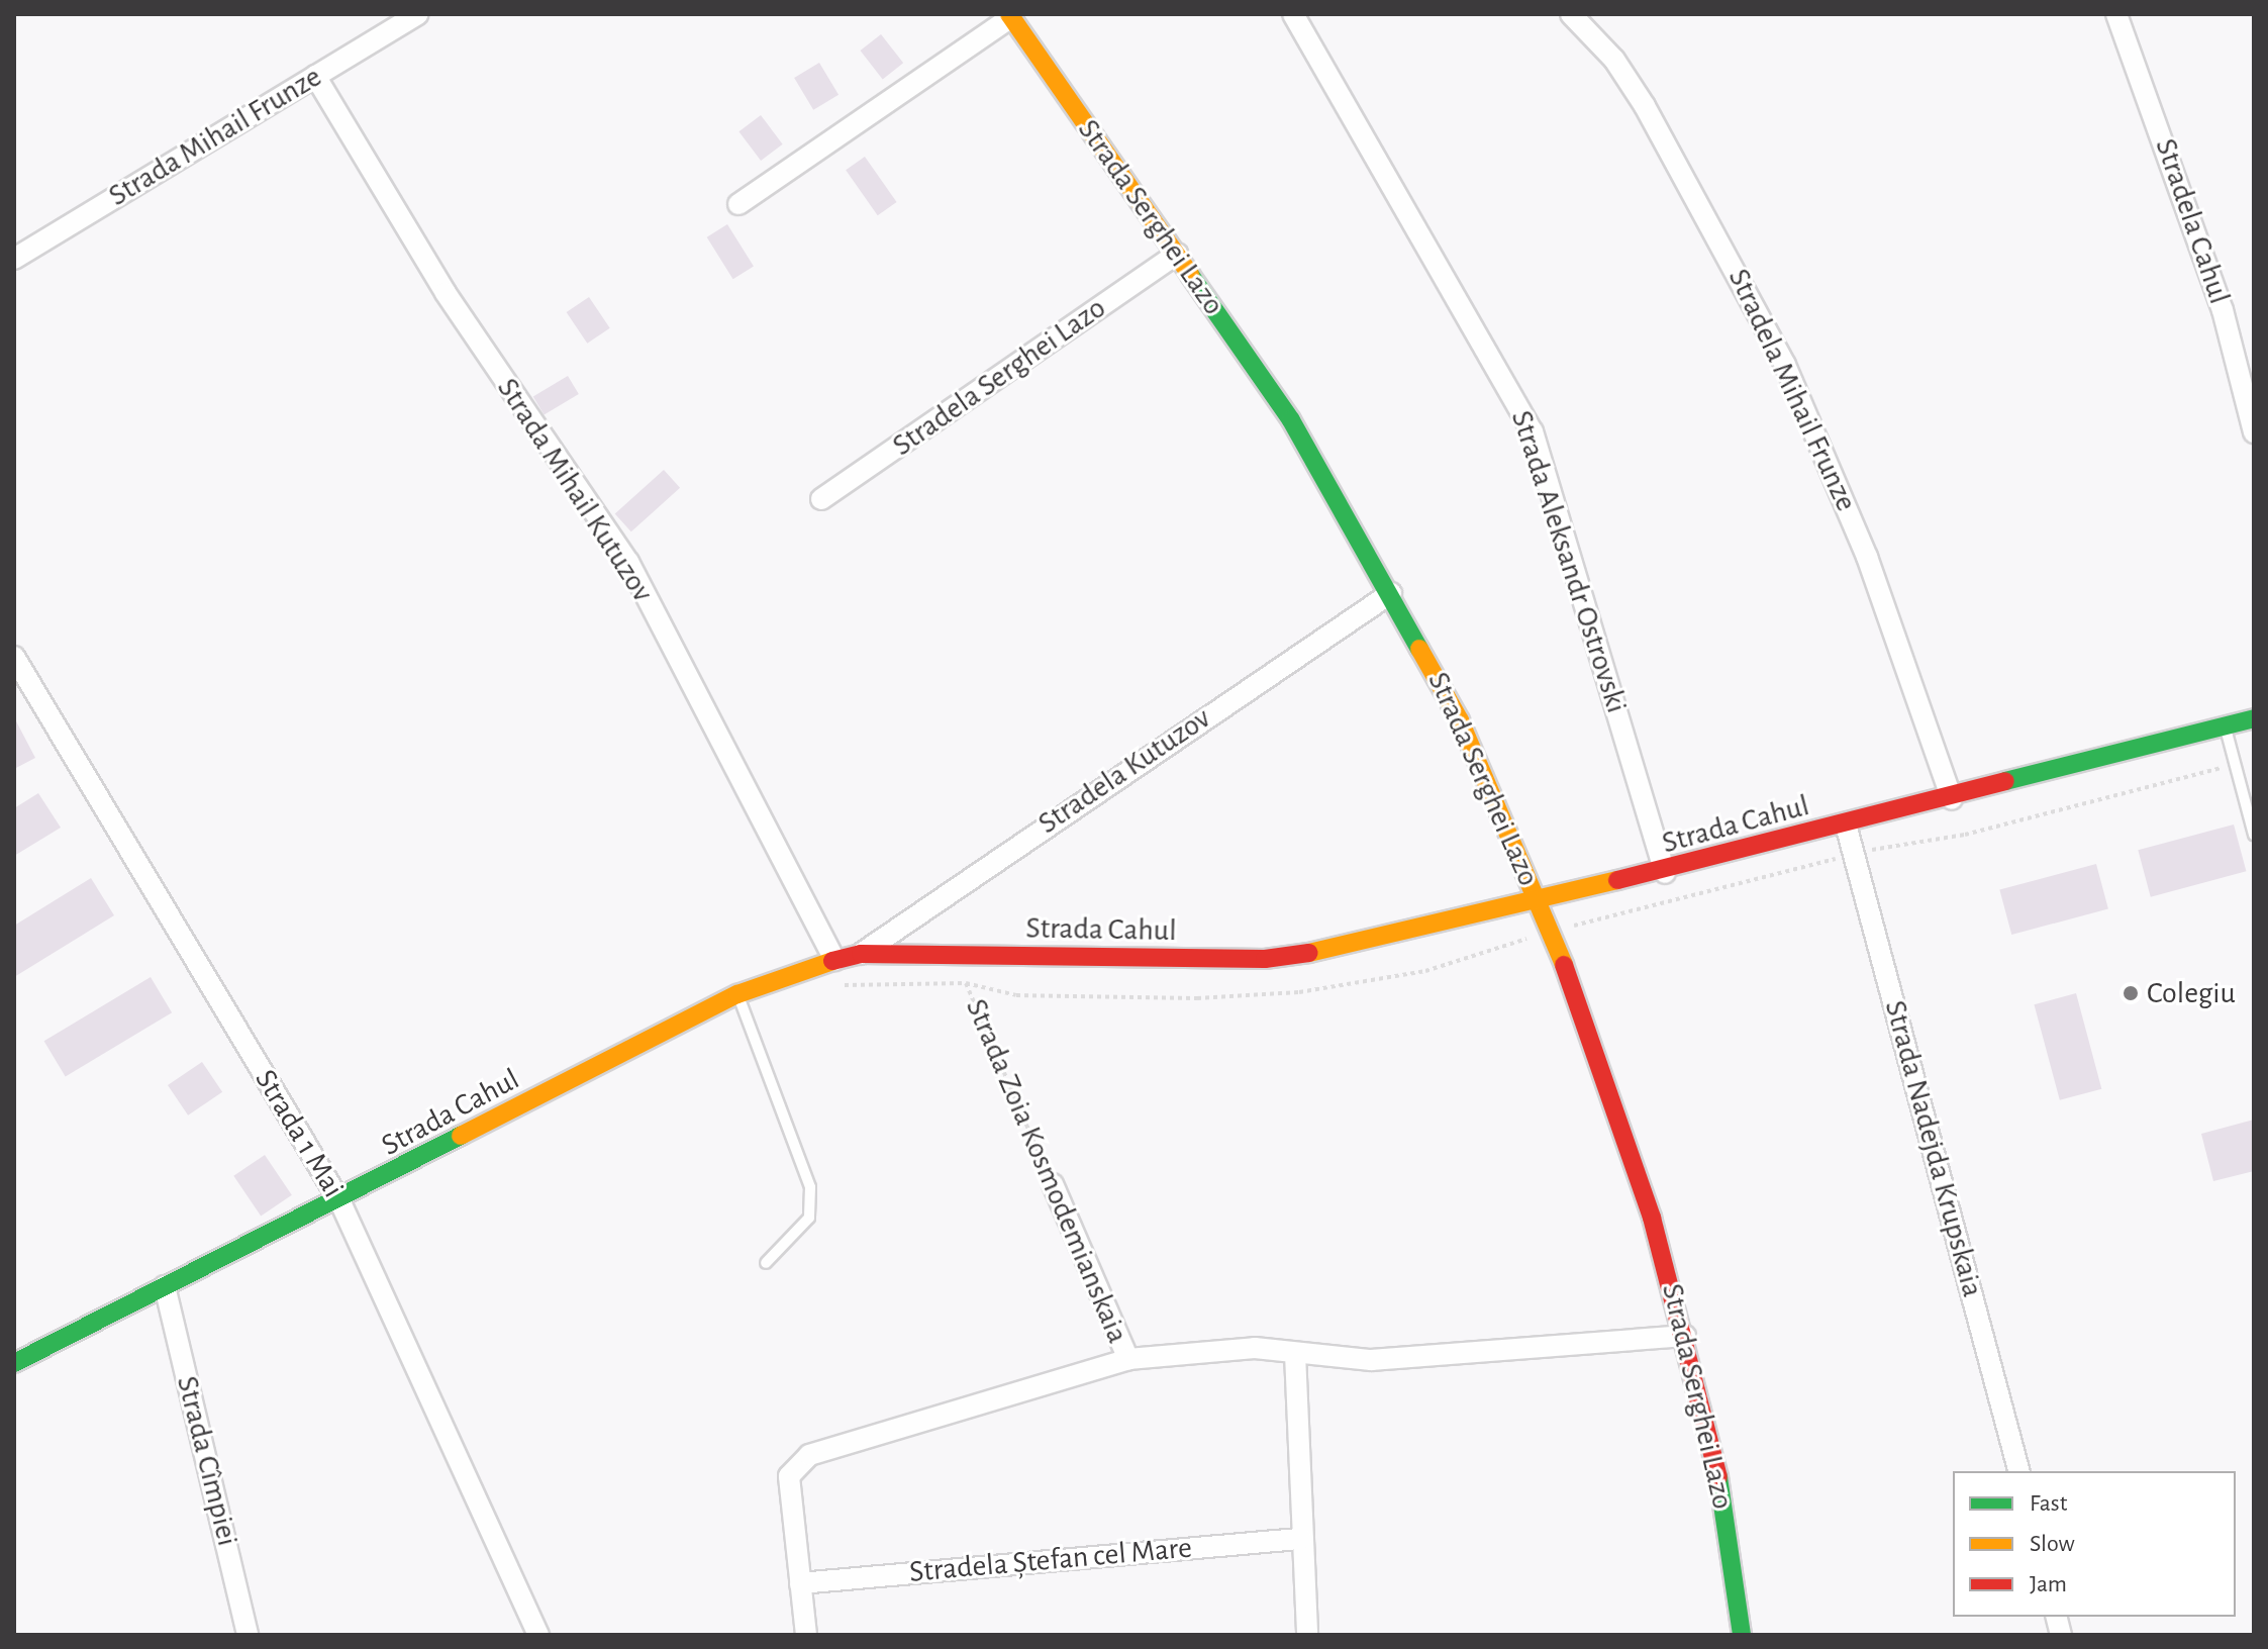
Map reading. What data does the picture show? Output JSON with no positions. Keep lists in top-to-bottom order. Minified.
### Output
{"streets":{"main road":["Strada Serghei Lazo","Strada Cahul"],"street":["Strada Mihail Frunze","Stradela Cahul","Stradela Serghei Lazo","Stradela Mihail Frunze","Strada Mihail Kutuzov","Strada Aleksandr Ostrovski","Stradela Kutuzov","Strada 1 Mai","Strada Nadejda Krupskaia","Strada Zoia Kosmodemianskaia","Strada Cîmpiei","Stradela Ștefan cel Mare"]},"crossings":[["Strada Mihail Frunze","Strada Mihail Kutuzov"],["Strada Serghei Lazo","Stradela Serghei Lazo"],["Strada Serghei Lazo","Stradela Kutuzov"],["Strada Serghei Lazo","Strada Cahul"],["Strada Serghei Lazo","Strada Zoia Kosmodemianskaia"],["Stradela Mihail Frunze","Strada Cahul"],["Strada Mihail Kutuzov","Strada Cahul"],["Strada Aleksandr Ostrovski","Strada Cahul"],["Stradela Kutuzov","Strada Cahul"],["Strada Cahul","Strada 1 Mai"],["Strada Cahul","Strada Nadejda Krupskaia"],["Strada Cahul","Strada Cîmpiei"],["Strada Zoia Kosmodemianskaia","Stradela Ștefan cel Mare"]],"places":["Colegiu"],"legend":["Fast","Slow","Jam"]}
